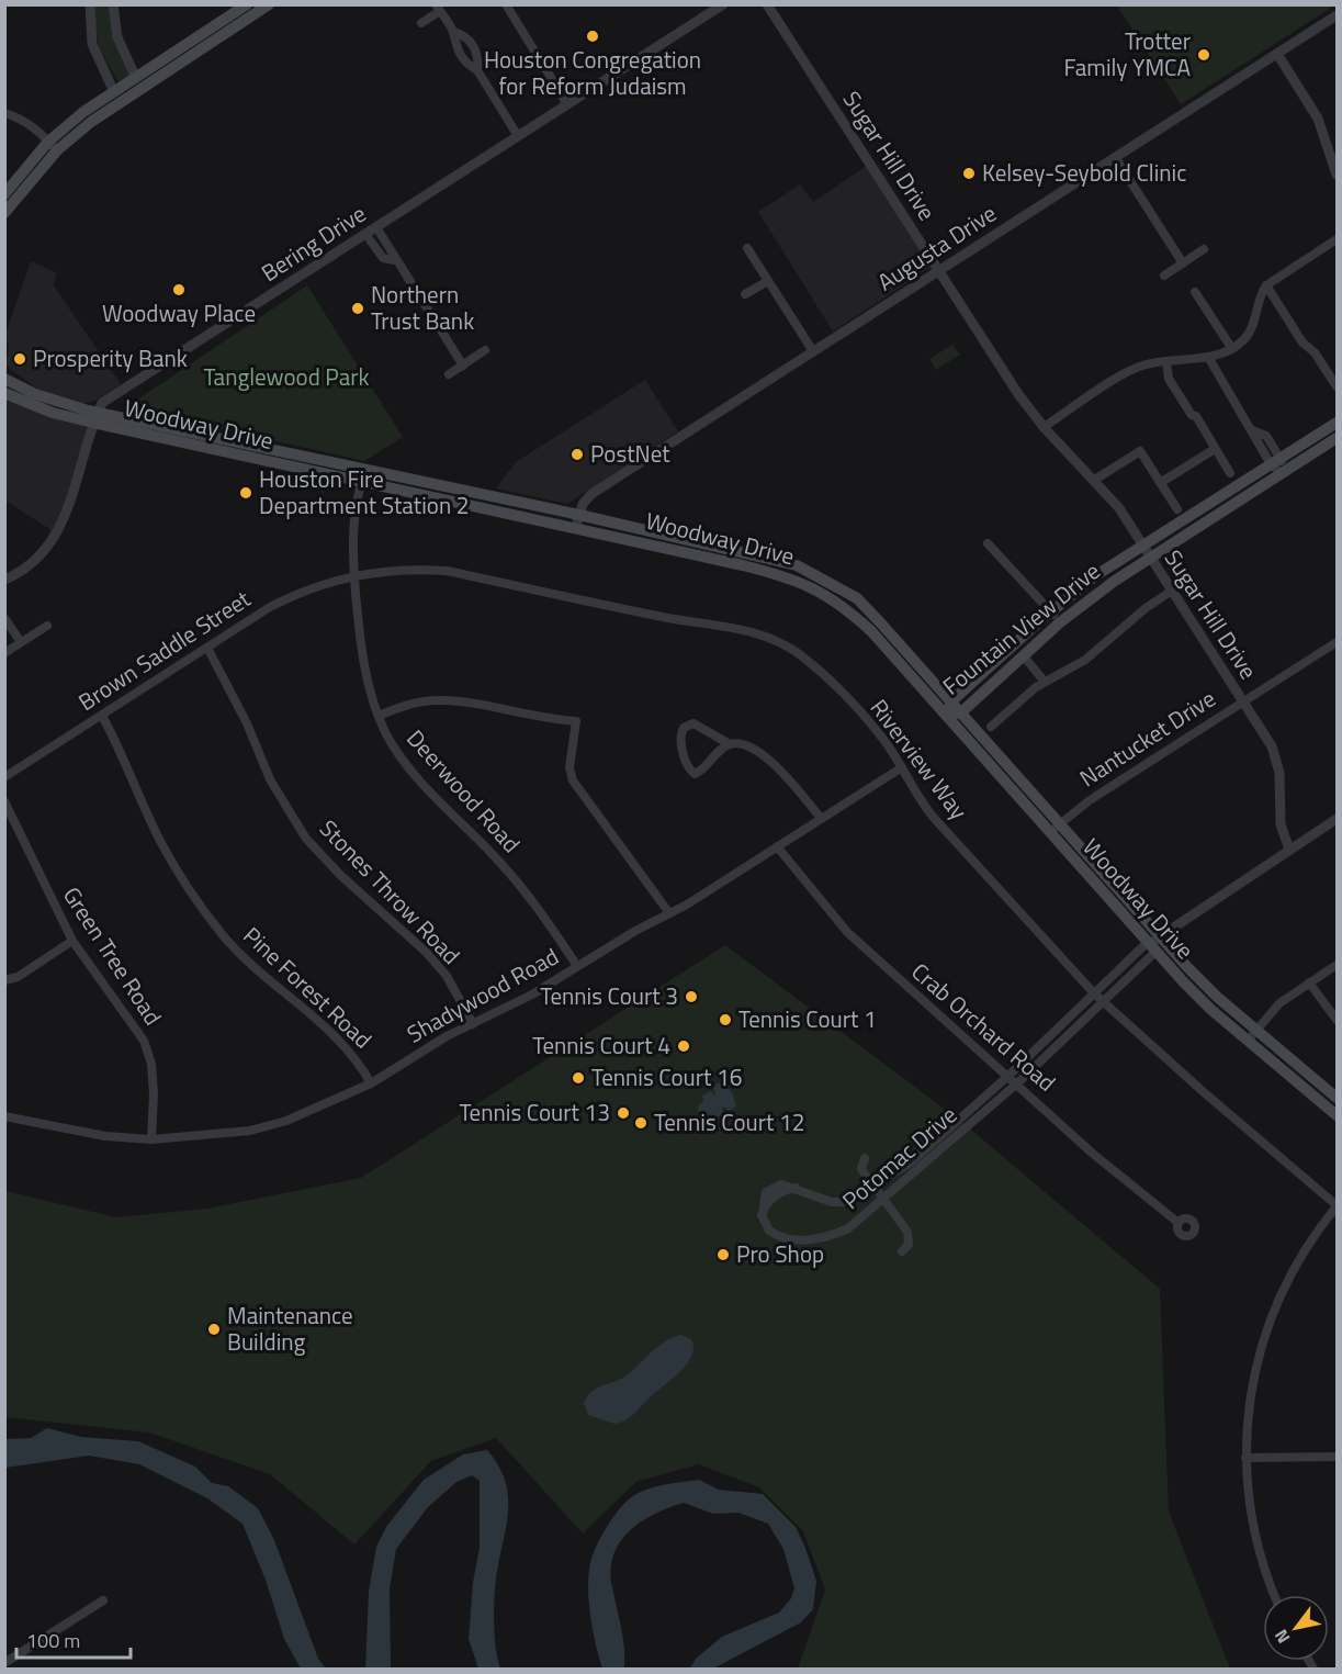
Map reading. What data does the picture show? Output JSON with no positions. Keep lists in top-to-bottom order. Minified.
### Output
{"streets":{"main road":["Woodway Drive","Fountain View Drive"],"street":["Sugar Hill Drive","Bering Drive","Augusta Drive","Brown Saddle Street","Nantucket Drive","Riverview Way","Deerwood Road","Stones Throw Road","Green Tree Road","Pine Forest Road","Shadywood Road","Crab Orchard Road","Potomac Drive"]},"crossings":[["Sugar Hill Drive","Augusta Drive"],["Sugar Hill Drive","Fountain View Drive"],["Sugar Hill Drive","Nantucket Drive"],["Sugar Hill Drive","Potomac Drive"],["Bering Drive","Woodway Drive"],["Augusta Drive","Woodway Drive"],["Woodway Drive","Fountain View Drive"],["Woodway Drive","Nantucket Drive"],["Woodway Drive","Deerwood Road"],["Woodway Drive","Potomac Drive"],["Brown Saddle Street","Riverview Way"],["Brown Saddle Street","Deerwood Road"],["Brown Saddle Street","Stones Throw Road"],["Brown Saddle Street","Pine Forest Road"],["Riverview Way","Deerwood Road"],["Riverview Way","Shadywood Road"],["Riverview Way","Potomac Drive"],["Deerwood Road","Shadywood Road"],["Stones Throw Road","Shadywood Road"],["Green Tree Road","Shadywood Road"],["Pine Forest Road","Shadywood Road"],["Shadywood Road","Crab Orchard Road"],["Crab Orchard Road","Potomac Drive"]],"parks":["Tanglewood Park"],"places":["Houston Congregation for Reform Judaism","Trotter Family YMCA","Kelsey-Seybold Clinic","Woodway Place","Northern Trust Bank","Prosperity Bank","PostNet","Houston Fire Department Station 2","Tennis Court 3","Tennis Court 1","Tennis Court 4","Tennis Court 16","Tennis Court 13","Tennis Court 12","Pro Shop","Maintenance Building"],"scale_bar":"100 m","north":"bottom left"}
